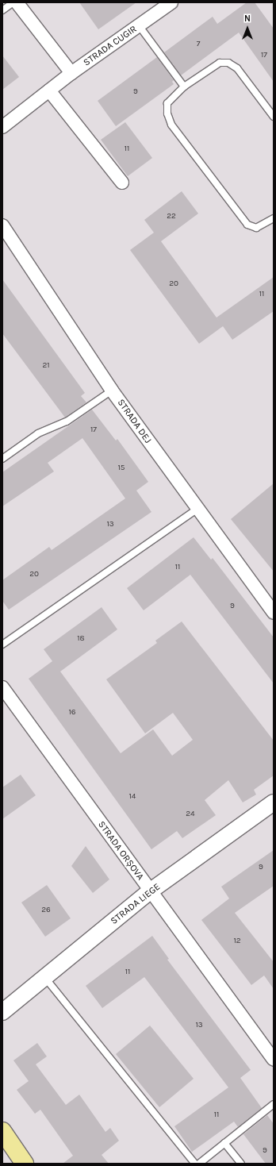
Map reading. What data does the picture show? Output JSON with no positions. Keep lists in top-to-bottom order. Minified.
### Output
{"streets":{"street":["STRADA CUGIR","STRADA DEJ","STRADA ORȘOVA","STRADA LIEGE"]},"crossings":[["STRADA ORȘOVA","STRADA LIEGE"]],"house_numbers":["7","17","9","11","22","20","11","21","17","15","13","11","20","9","18","16","14","24","9","26","12","11","13","11","9"],"north":"top"}
